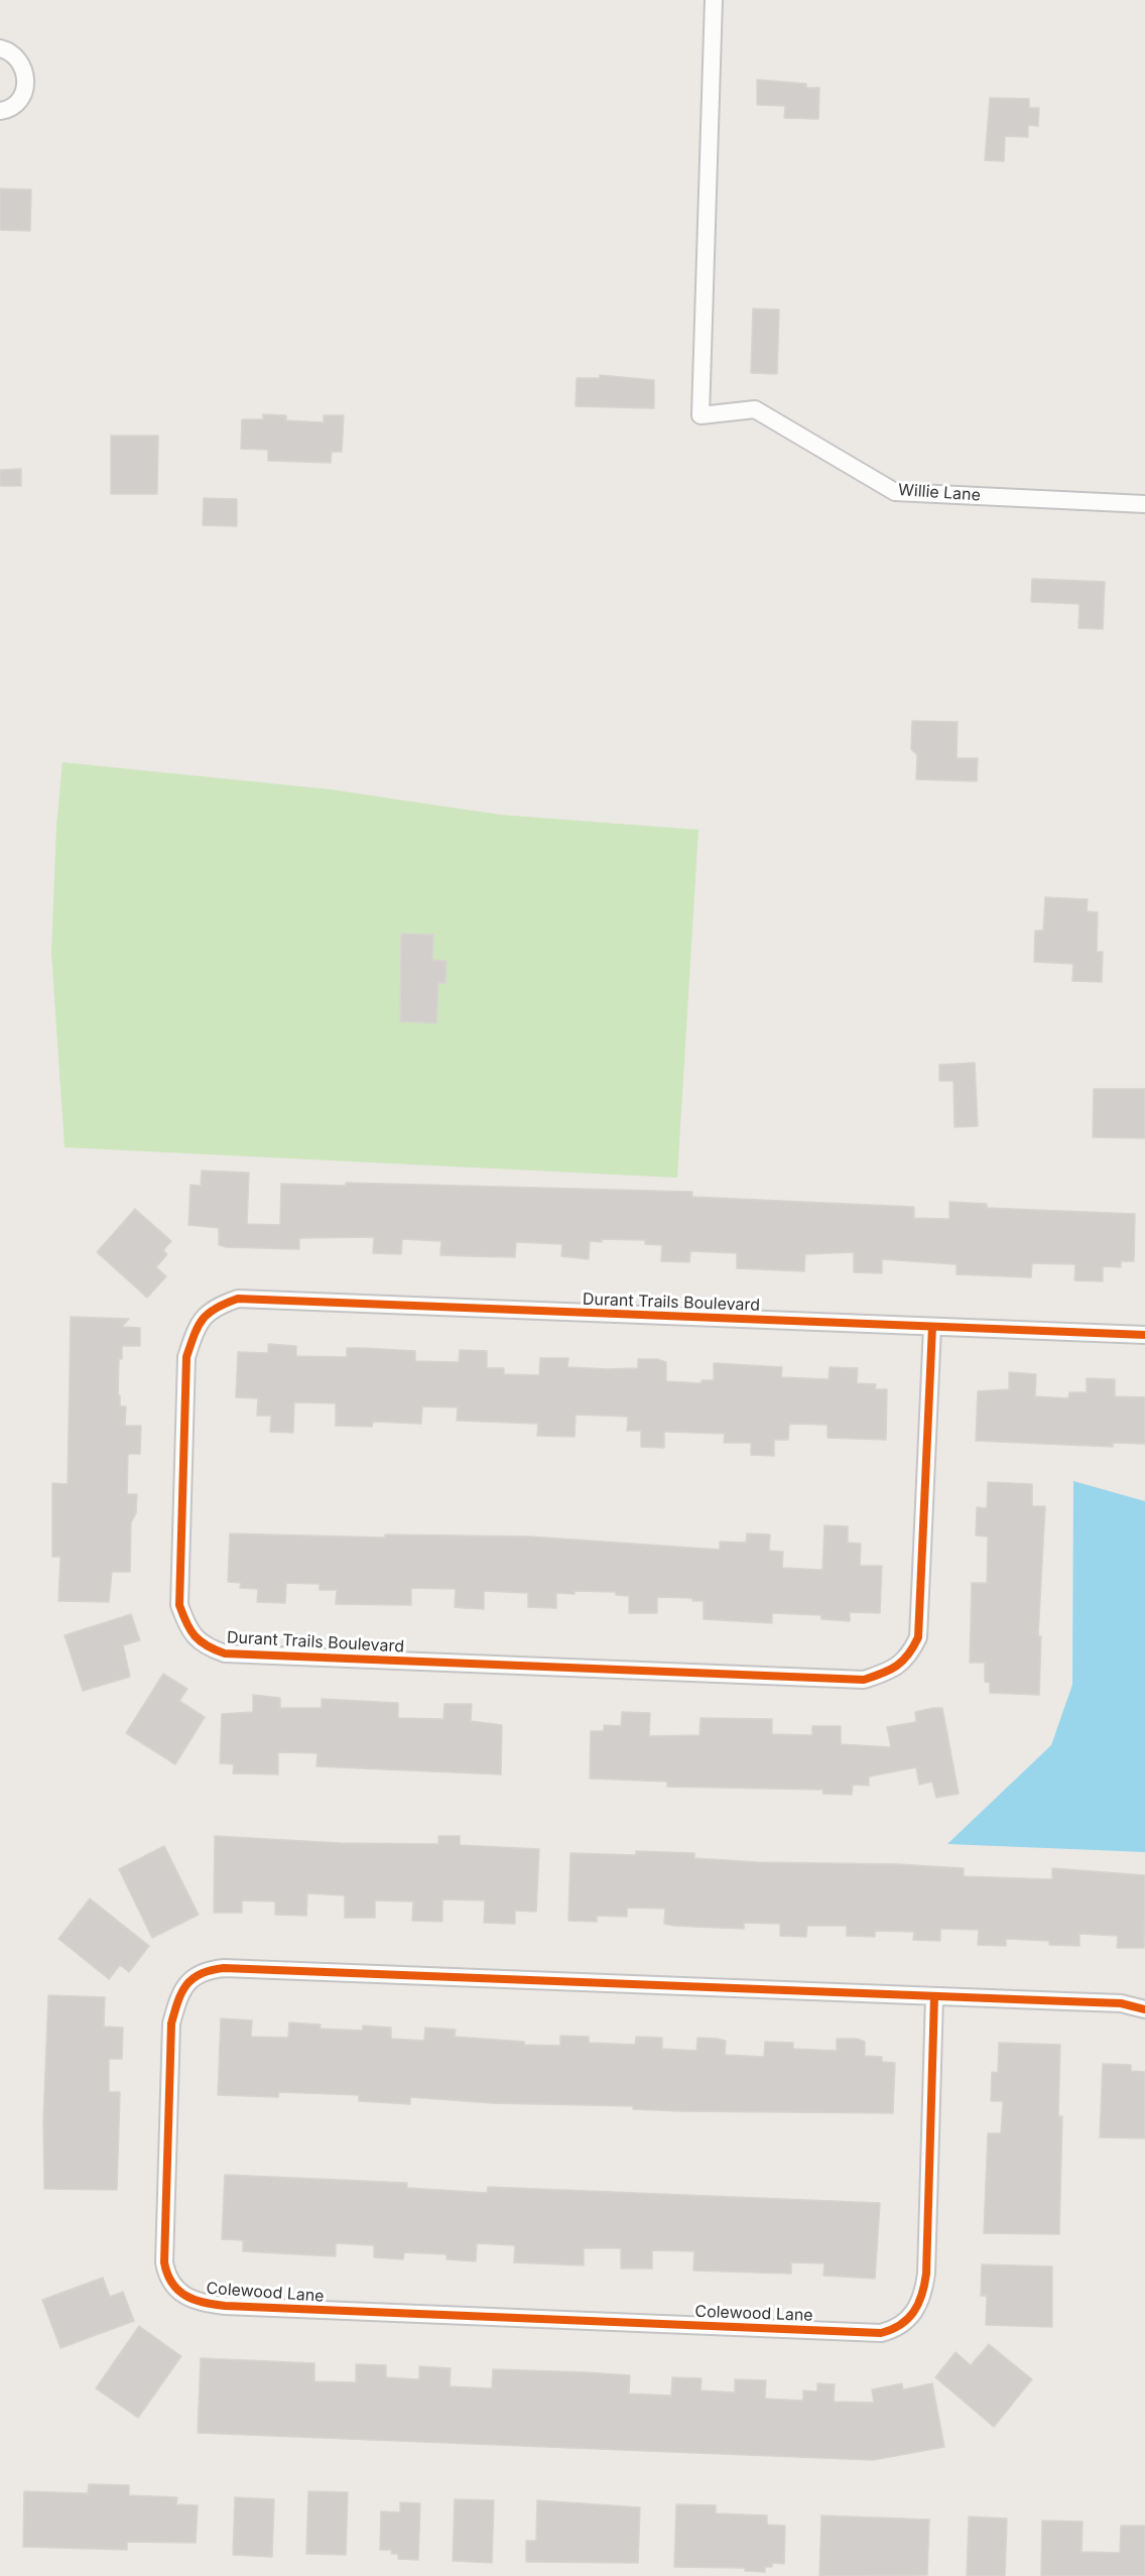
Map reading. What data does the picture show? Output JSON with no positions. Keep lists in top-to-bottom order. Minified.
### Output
{"streets":{"street":["Willie Lane","Durant Trails Boulevard","Colewood Lane"]}}
